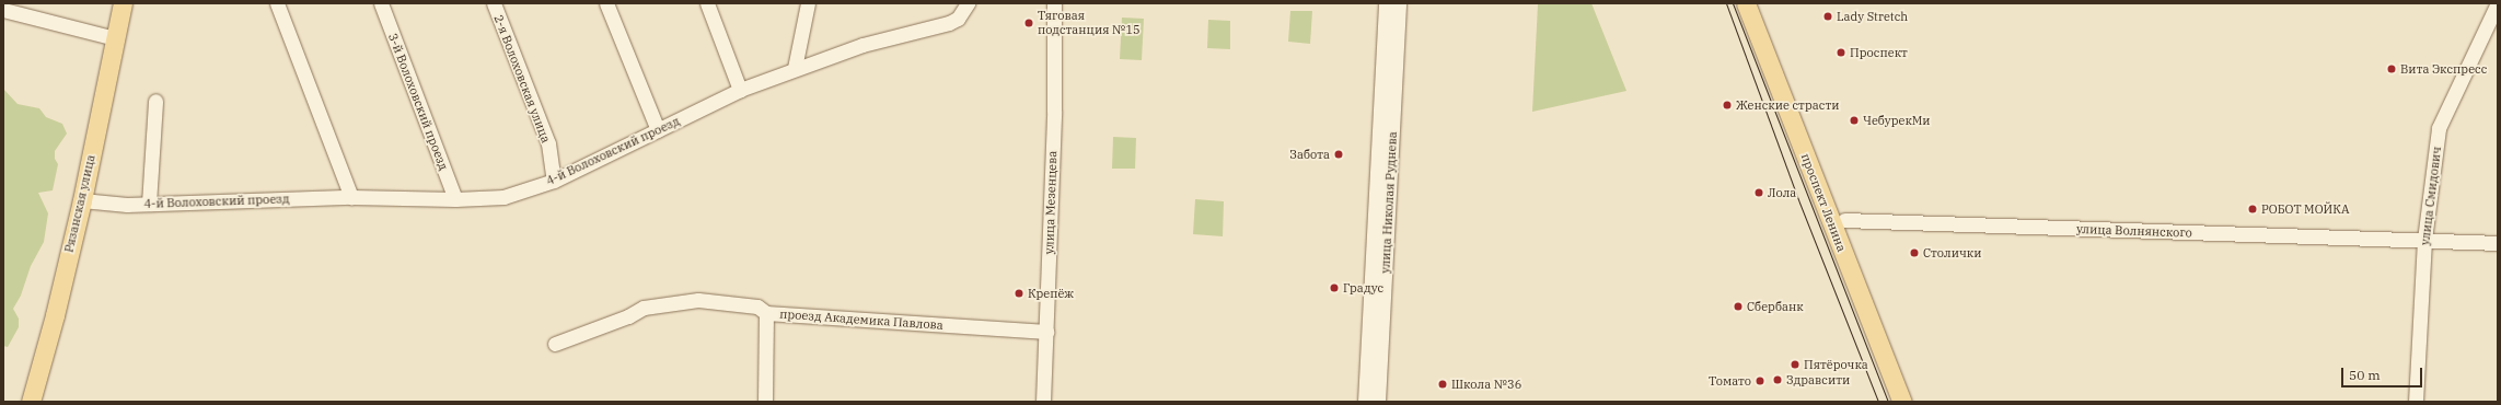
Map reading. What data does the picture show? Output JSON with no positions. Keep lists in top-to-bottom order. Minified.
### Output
{"streets":{"main road":["проспект Ленина","Рязанская улица"],"street":["2-я Волоховская улица","3-й Волоховский проезд","4-й Волоховский проезд","улица Смидович","улица Мезенцева","улица Николая Руднева","улица Волнянского","проезд Академика Павлова"]},"crossings":[["2-я Волоховская улица","4-й Волоховский проезд"],["3-й Волоховский проезд","4-й Волоховский проезд"],["4-й Волоховский проезд","Рязанская улица"],["улица Смидович","улица Волнянского"],["улица Мезенцева","проезд Академика Павлова"],["проспект Ленина","улица Волнянского"]],"places":["Lady Stretch","Тяговая подстанция №15","Проспект","Вита Экспресс","Женские страсти","ЧебурекМи","Забота","Лола","РОБОТ МОЙКА","Столички","Градус","Крепёж","Сбербанк","Пятёрочка","Здравсити","Томато","Школа №36"],"scale_bar":"50 m"}
